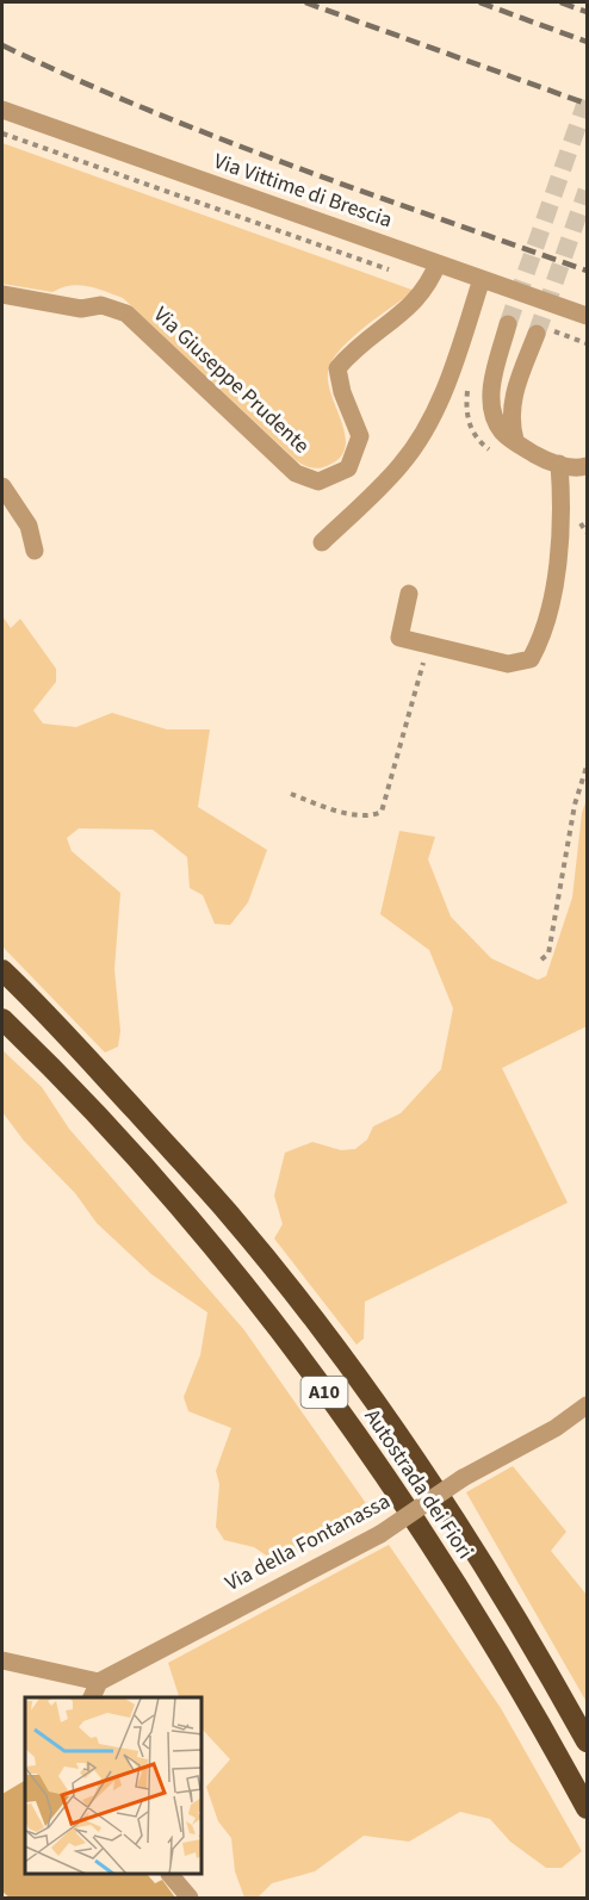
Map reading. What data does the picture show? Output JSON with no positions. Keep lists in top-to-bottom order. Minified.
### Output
{"streets":{"highway":["A10","Autostrada dei Fiori"],"street":["Via Vittime di Brescia","Via Giuseppe Prudente","Via della Fontanassa"]},"crossings":[["Via Vittime di Brescia","Via Giuseppe Prudente"]]}
